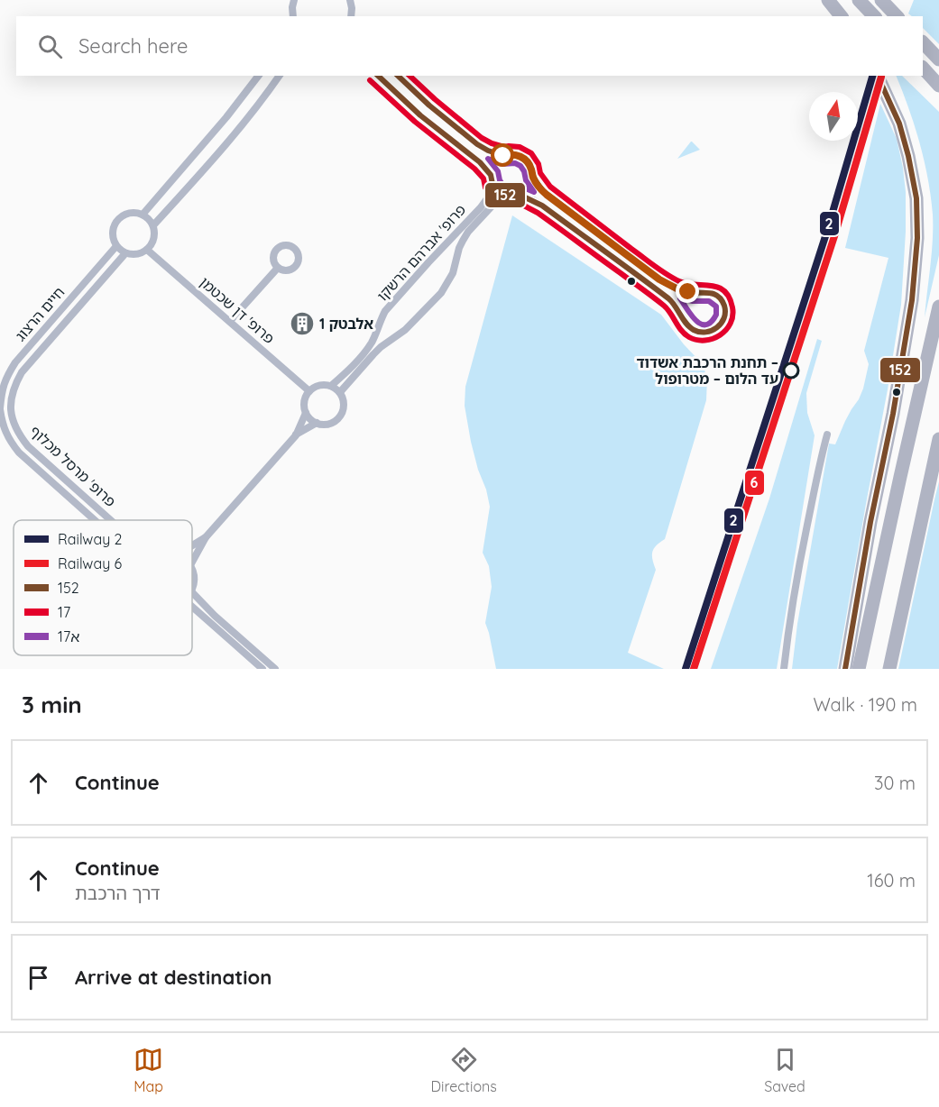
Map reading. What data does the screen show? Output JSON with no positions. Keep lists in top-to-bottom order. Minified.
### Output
{"streets":{"street":["פרופ' אברהם הרשקו","פרופ' דן שכטמן","חיים הרצוג","פרופ' מרסל מכלוף"]},"crossings":[["פרופ' אברהם הרשקו","פרופ' דן שכטמן"],["פרופ' דן שכטמן","חיים הרצוג"],["חיים הרצוג","פרופ' מרסל מכלוף"]],"places":{"building":["אלבטק 1"],"other":["תחנת הרכבת אשדוד – עד הלום – מטרופול"]},"lines":["rail line 2","transit line 152","transit line 17","rail line 6","transit line 17א"],"legend":["Railway 2","Railway 6","152","17","17א"],"north":"top","page":{"search":"Search here","heading":["3 min","Walk · 190 m"],"list":[["Continue","30 m"],["Continue","דרך הרכבת","160 m"],"Arrive at destination"],"nav":["Map","Directions","Saved"]}}
